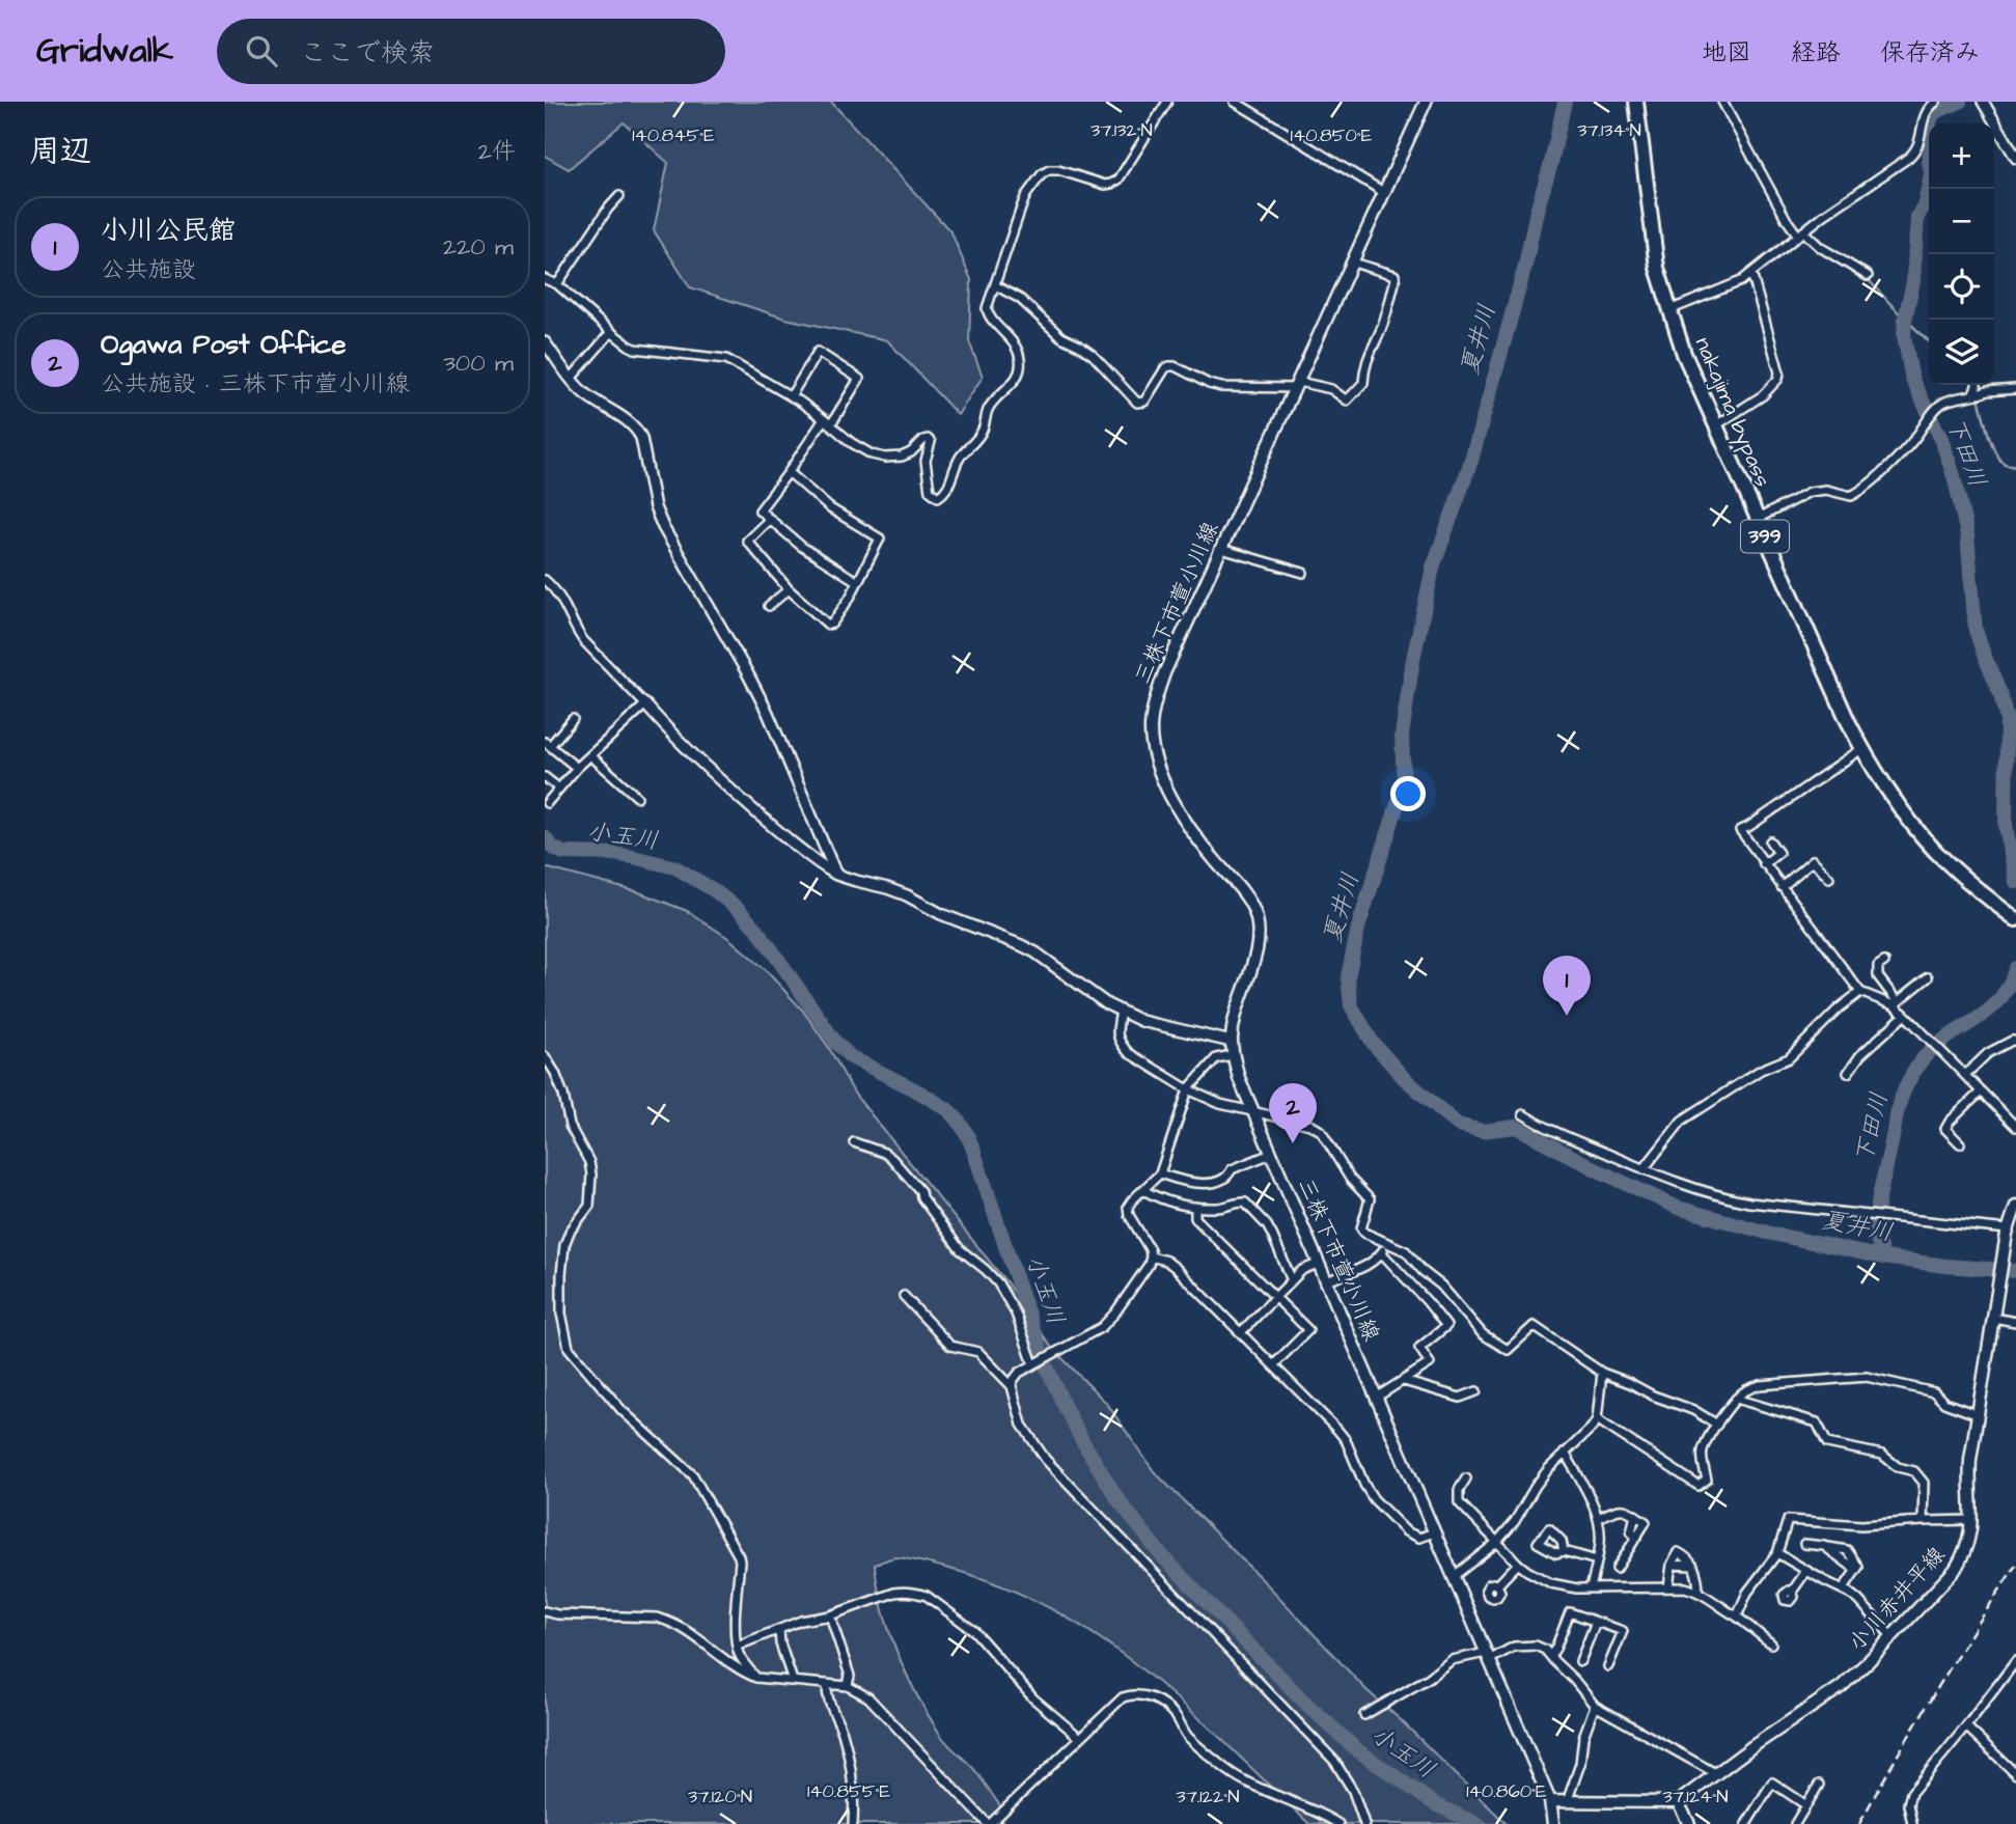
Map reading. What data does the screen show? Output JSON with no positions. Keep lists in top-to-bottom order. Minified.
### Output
{"streets":{"highway":["nakajima bypass","399"],"main road":["三株下市萱小川線","小川赤井平線"]},"water":["夏井川","下田川","小玉川"],"page":{"header":"Gridwalk","search":"ここで検索","nav":["地図","経路","保存済み"],"heading":["周辺","2件"],"map_buttons":["+","−"],"list":[{"mark":"1","name":"小川公民館","note":"公共施設","value":"220 m"},{"mark":"2","name":"Ogawa Post Office","note":"公共施設 · 三株下市萱小川線","value":"300 m"}],"pins":["1","2"]},"coordinates":["37.132°N","37.134°N","140.845°E","140.850°E","140.855°E","140.860°E","37.120°N","37.122°N","37.124°N"]}
